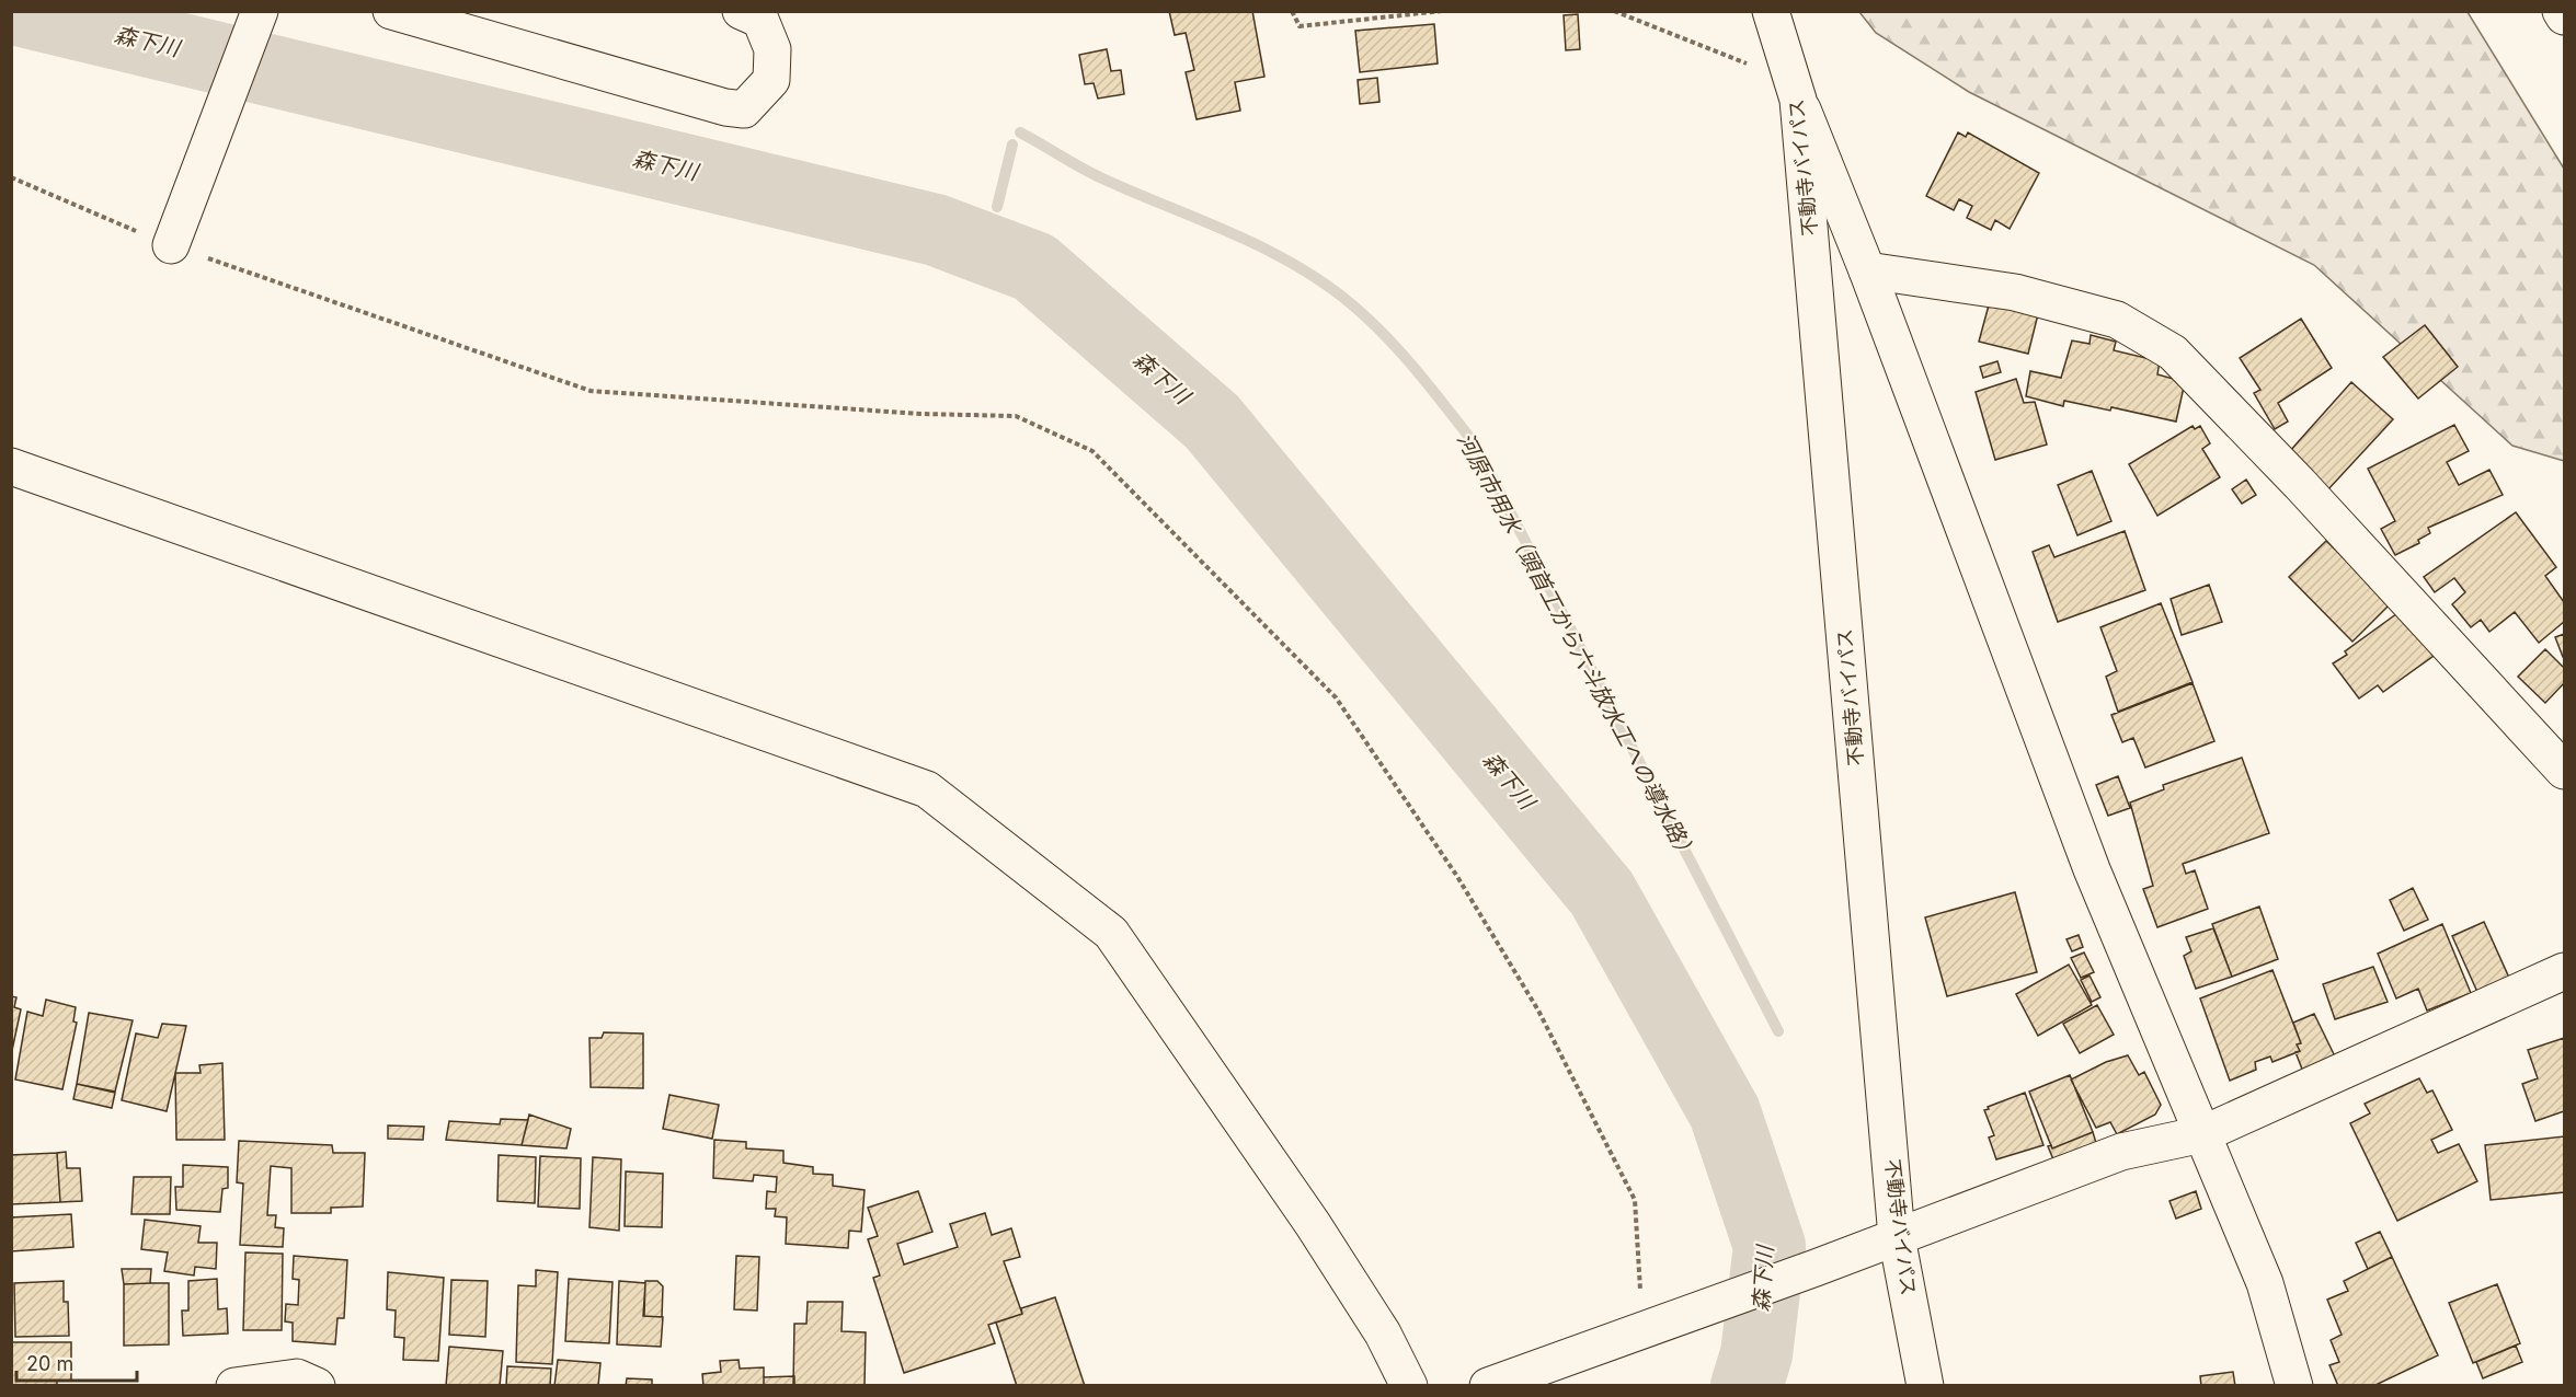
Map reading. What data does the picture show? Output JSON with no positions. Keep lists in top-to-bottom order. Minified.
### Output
{"streets":{"main road":["不動寺バイパス"]},"water":["森下川","河原市用水（頭首工から六斗放水工への導水路）"],"scale_bar":"20 m"}
